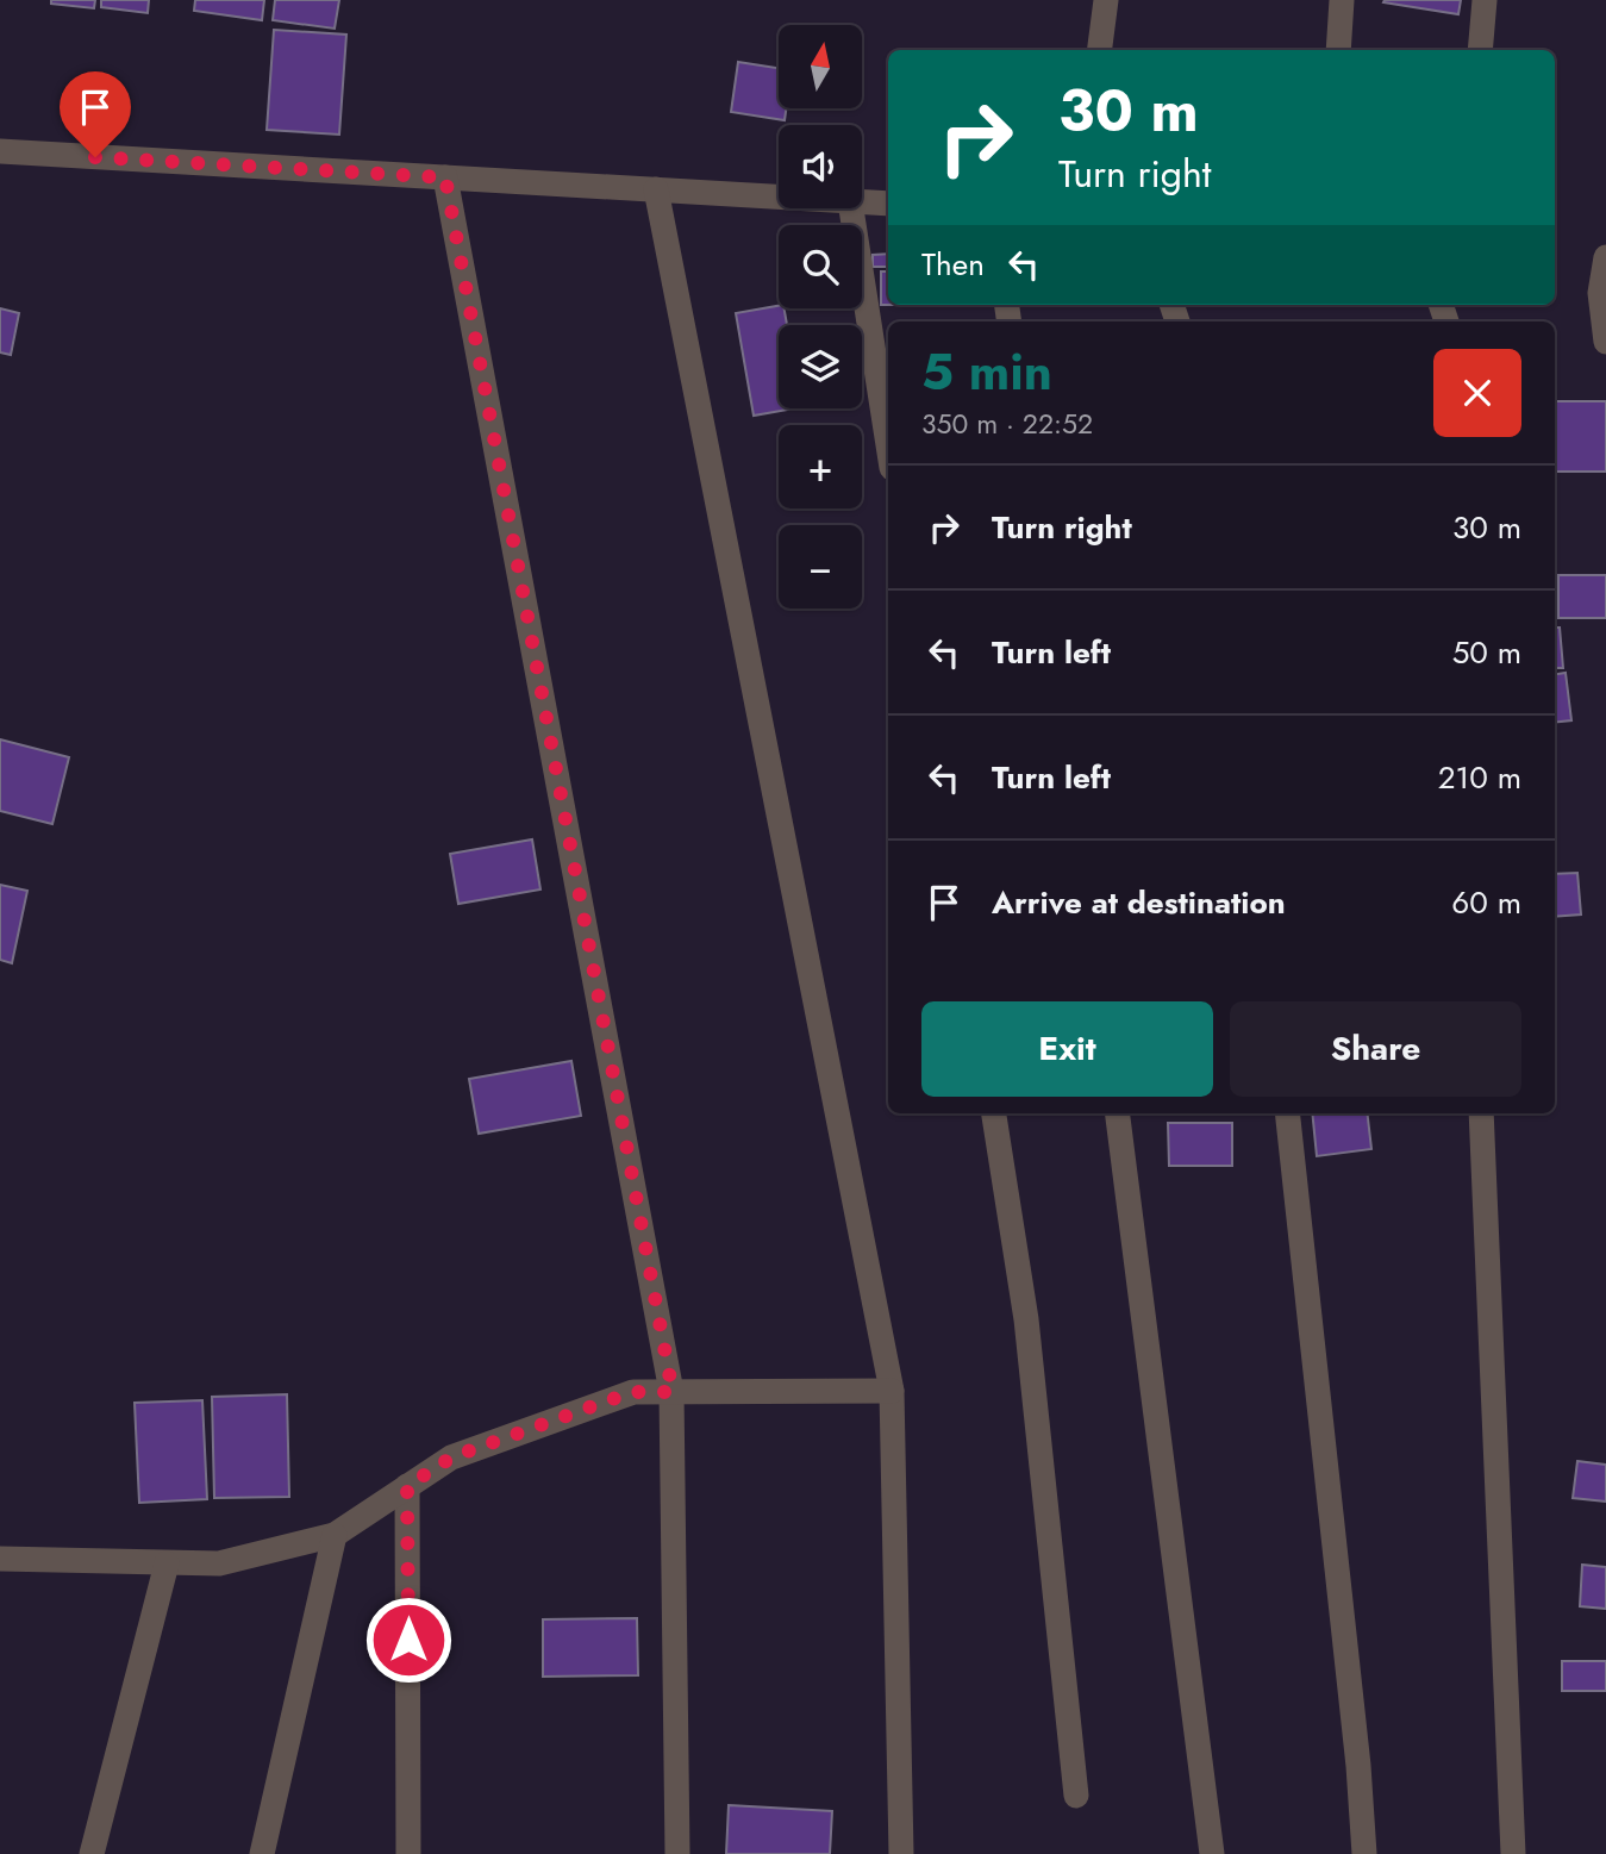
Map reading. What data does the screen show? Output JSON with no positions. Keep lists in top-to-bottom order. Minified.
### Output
{"north":"top","page":{"map_buttons":["+","−"],"turn":["30 m","Turn right"],"then":"Then","heading":["5 min","350 m · 22:52"],"list":[{"name":"Turn right","value":"30 m"},{"name":"Turn left","value":"50 m"},{"name":"Turn left","value":"210 m"},{"name":"Arrive at destination","value":"60 m"}],"buttons":["Exit","Share"]}}
